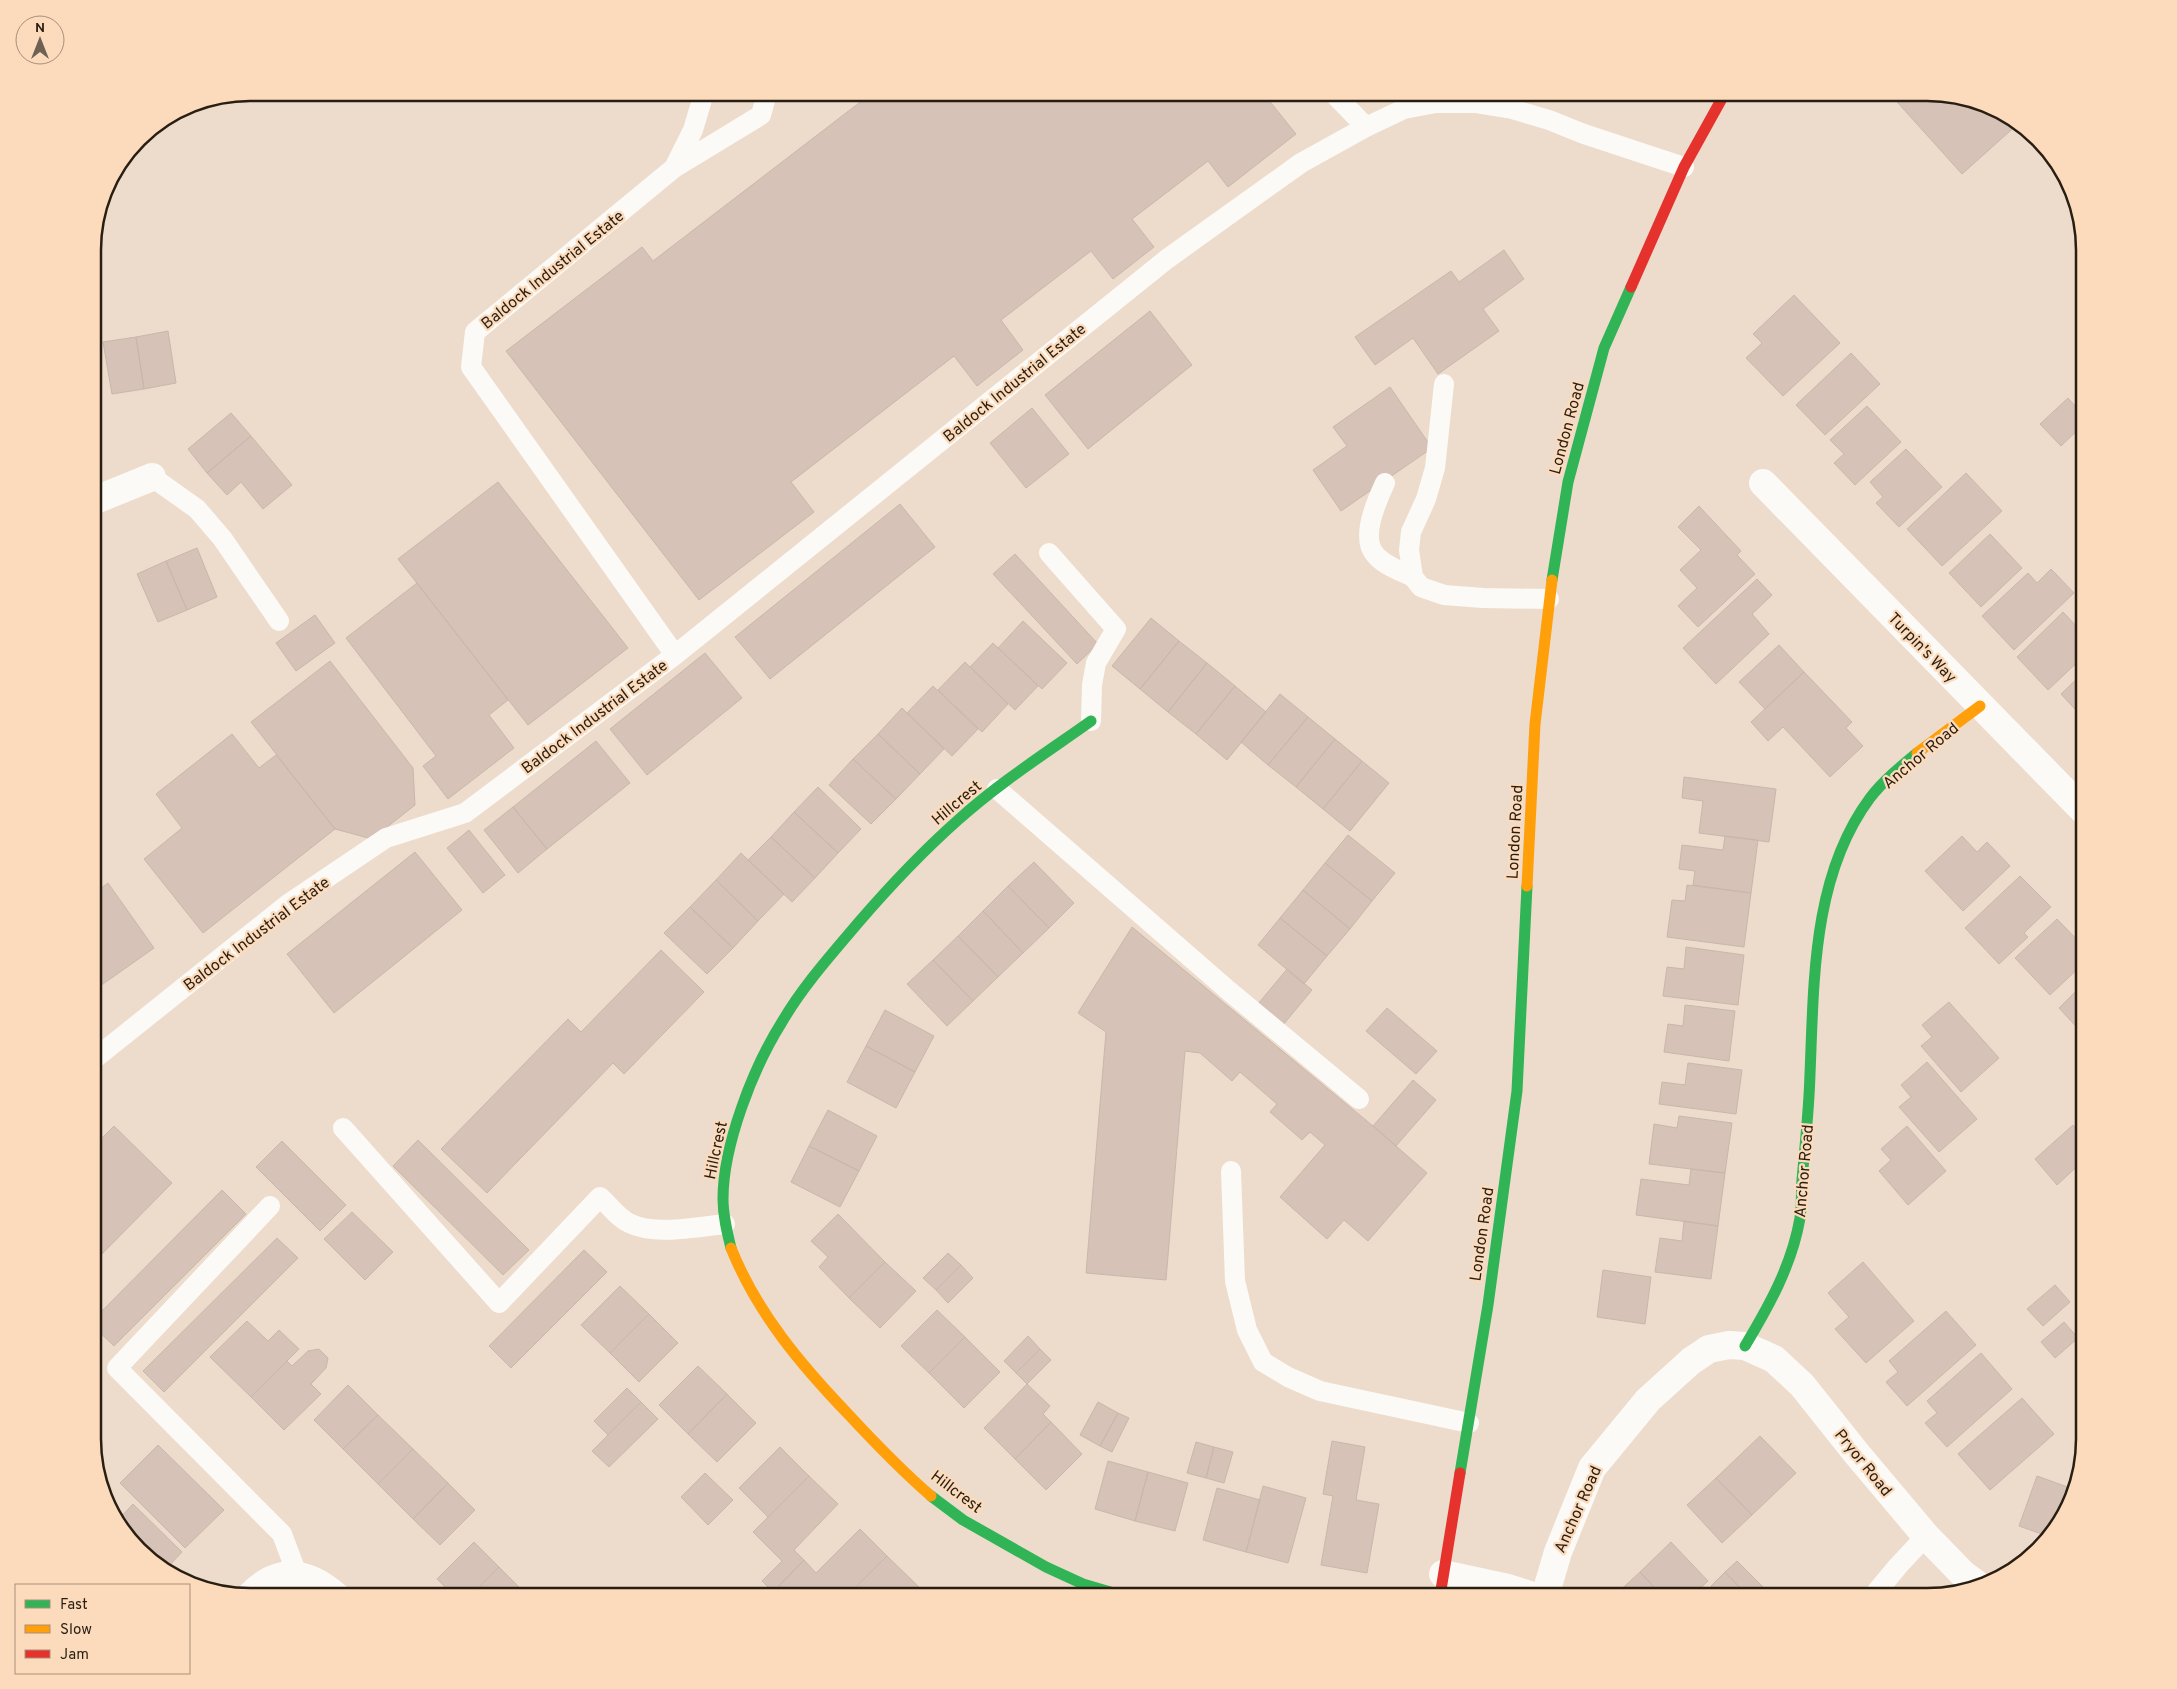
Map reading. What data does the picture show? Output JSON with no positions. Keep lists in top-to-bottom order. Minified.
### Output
{"streets":{"street":["London Road","Turpin's Way","Anchor Road","Hillcrest","Pryor Road"],"lane":["Baldock Industrial Estate"]},"crossings":[["Baldock Industrial Estate","London Road"],["Turpin's Way","Anchor Road"],["Anchor Road","Pryor Road"]],"legend":["Fast","Slow","Jam"],"north":"top"}
